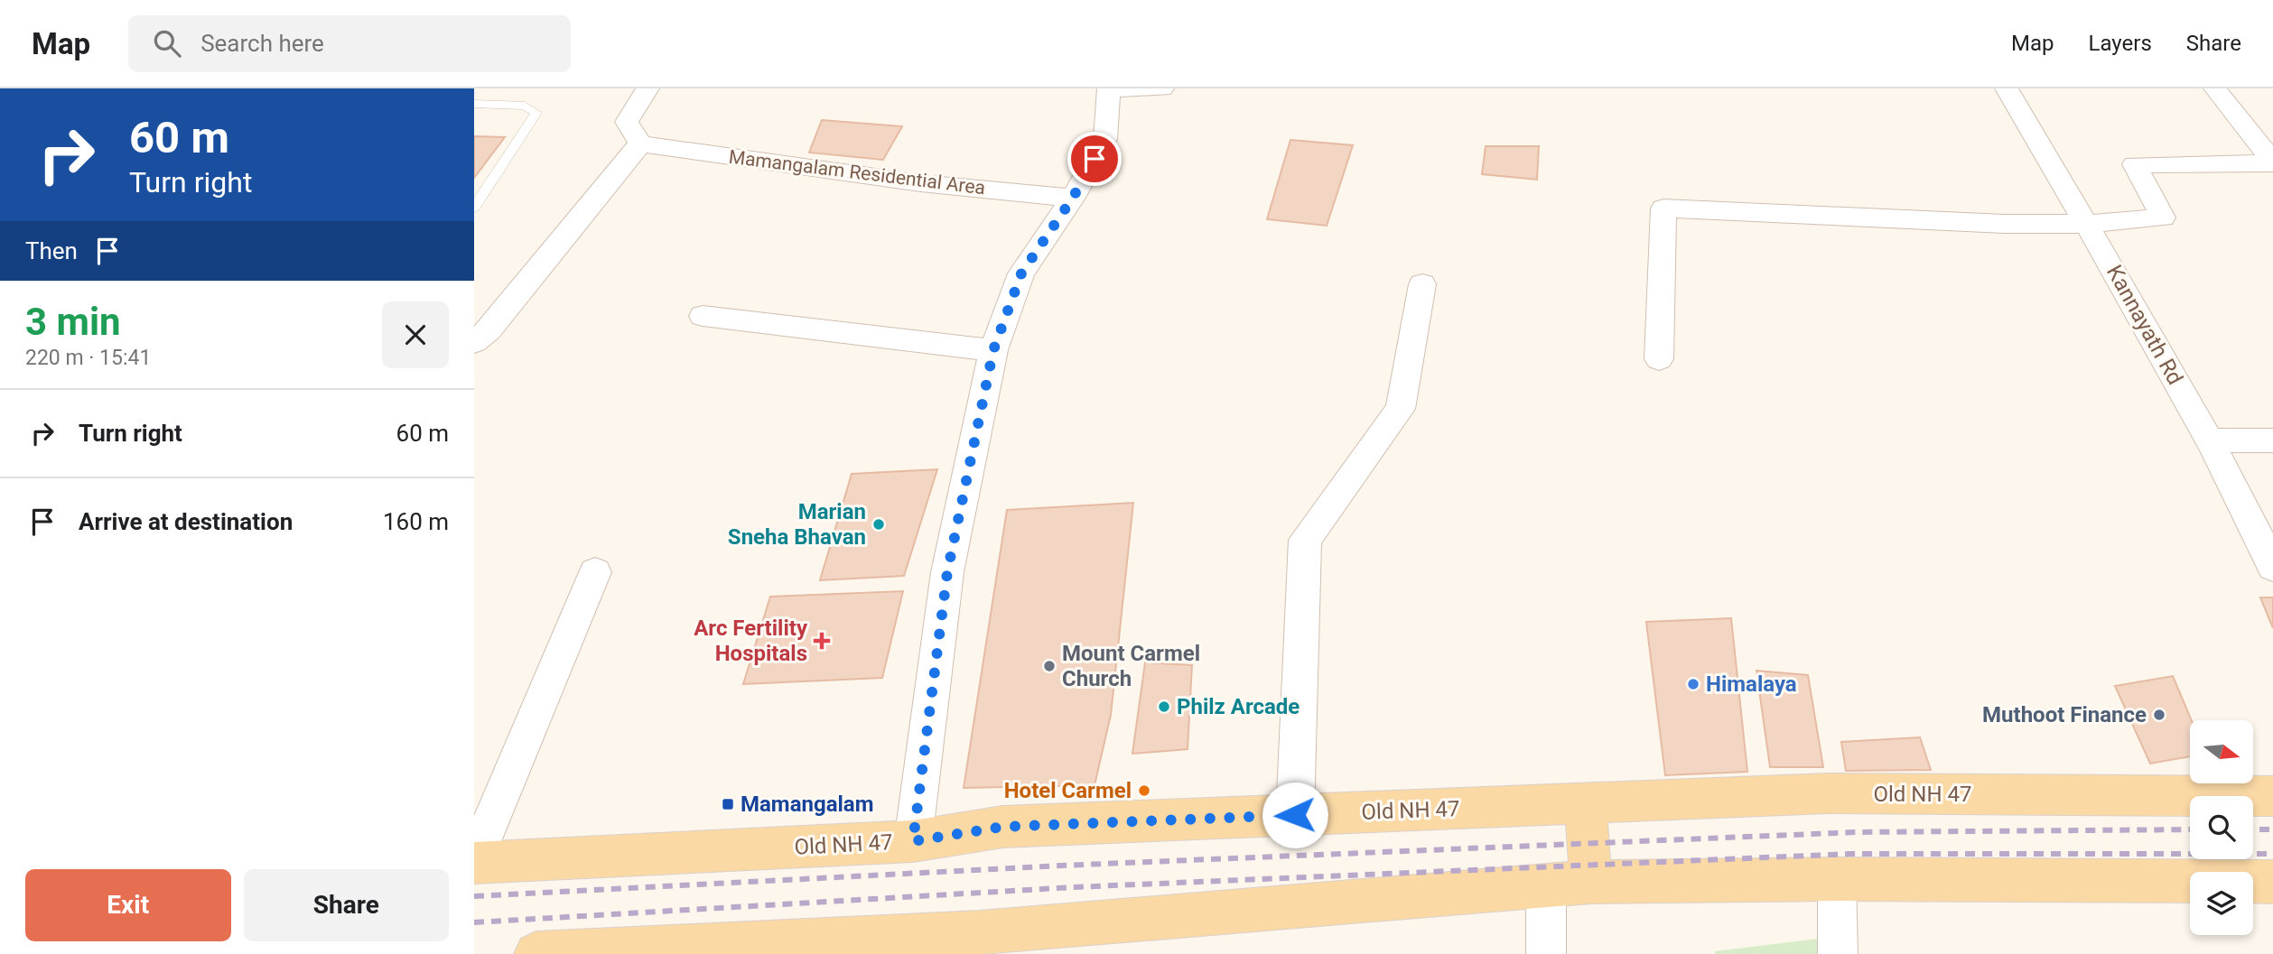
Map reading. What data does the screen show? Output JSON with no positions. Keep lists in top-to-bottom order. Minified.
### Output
{"streets":{"main road":["Old NH 47"],"street":["Mamangalam Residential Area","Kannayath Rd"]},"places":{"other":["Marian Sneha Bhavan","Mount Carmel Church","Himalaya","Philz Arcade","Muthoot Finance","Hotel Carmel"],"health":["Arc Fertility Hospitals"],"transit":["Mamangalam"]},"north":"right","page":{"header":"Map","search":"Search here","nav":["Map","Layers","Share"],"turn":["60 m","Turn right"],"then":"Then","heading":["3 min","220 m · 15:41"],"list":[{"name":"Turn right","value":"60 m"},{"name":"Arrive at destination","value":"160 m"}],"buttons":["Exit","Share"]}}
